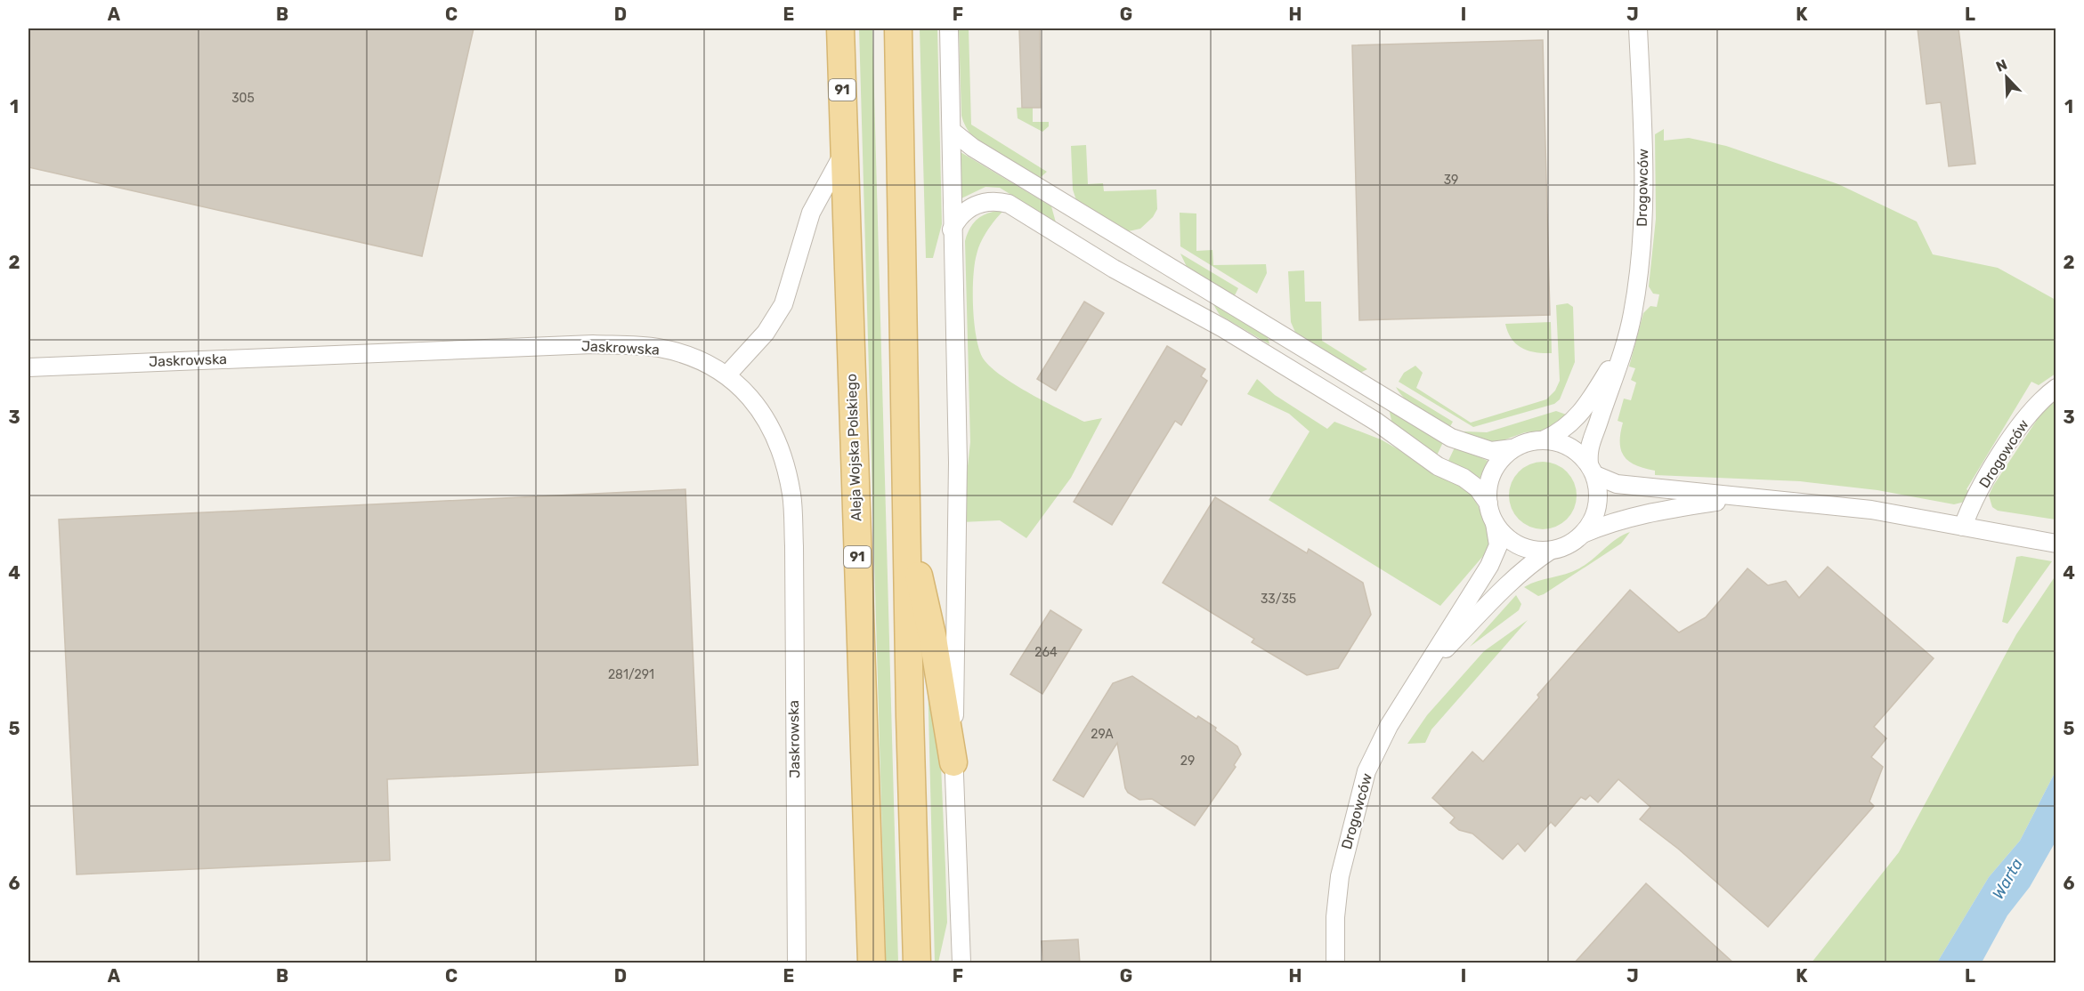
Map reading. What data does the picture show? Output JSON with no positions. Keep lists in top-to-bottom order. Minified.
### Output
{"streets":{"main road":["91","Aleja Wojska Polskiego"],"street":["Drogowców","Jaskrowska"]},"water":["Warta"],"house_numbers":["305","39","33/35","264","281/291","29A","29"],"north":"top left","grid":{"columns":["A","B","C","D","E","F","G","H","I","J","K","L"],"rows":["1","2","3","4","5","6"]}}
